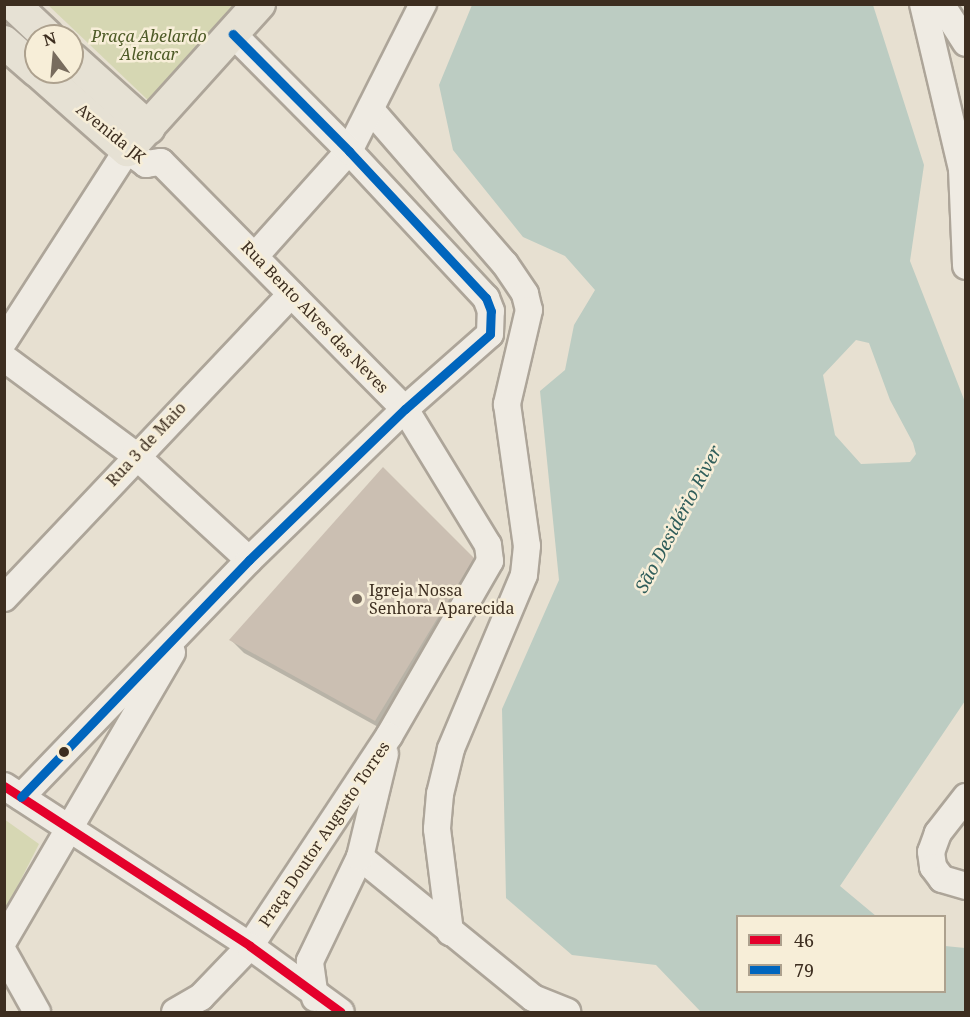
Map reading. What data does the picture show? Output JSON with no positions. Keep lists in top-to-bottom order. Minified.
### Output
{"streets":{"main road":["Avenida JK"],"street":["Rua Bento Alves das Neves","Rua 3 de Maio","Praça Doutor Augusto Torres"]},"crossings":[["Avenida JK","Rua Bento Alves das Neves"],["Rua Bento Alves das Neves","Rua 3 de Maio"],["Rua Bento Alves das Neves","Praça Doutor Augusto Torres"]],"water":["São Desidério River"],"parks":["Praça Abelardo Alencar"],"places":["Igreja Nossa Senhora Aparecida"],"lines":["transit line 79","transit line 46"],"legend":["46","79"],"north":"top"}
